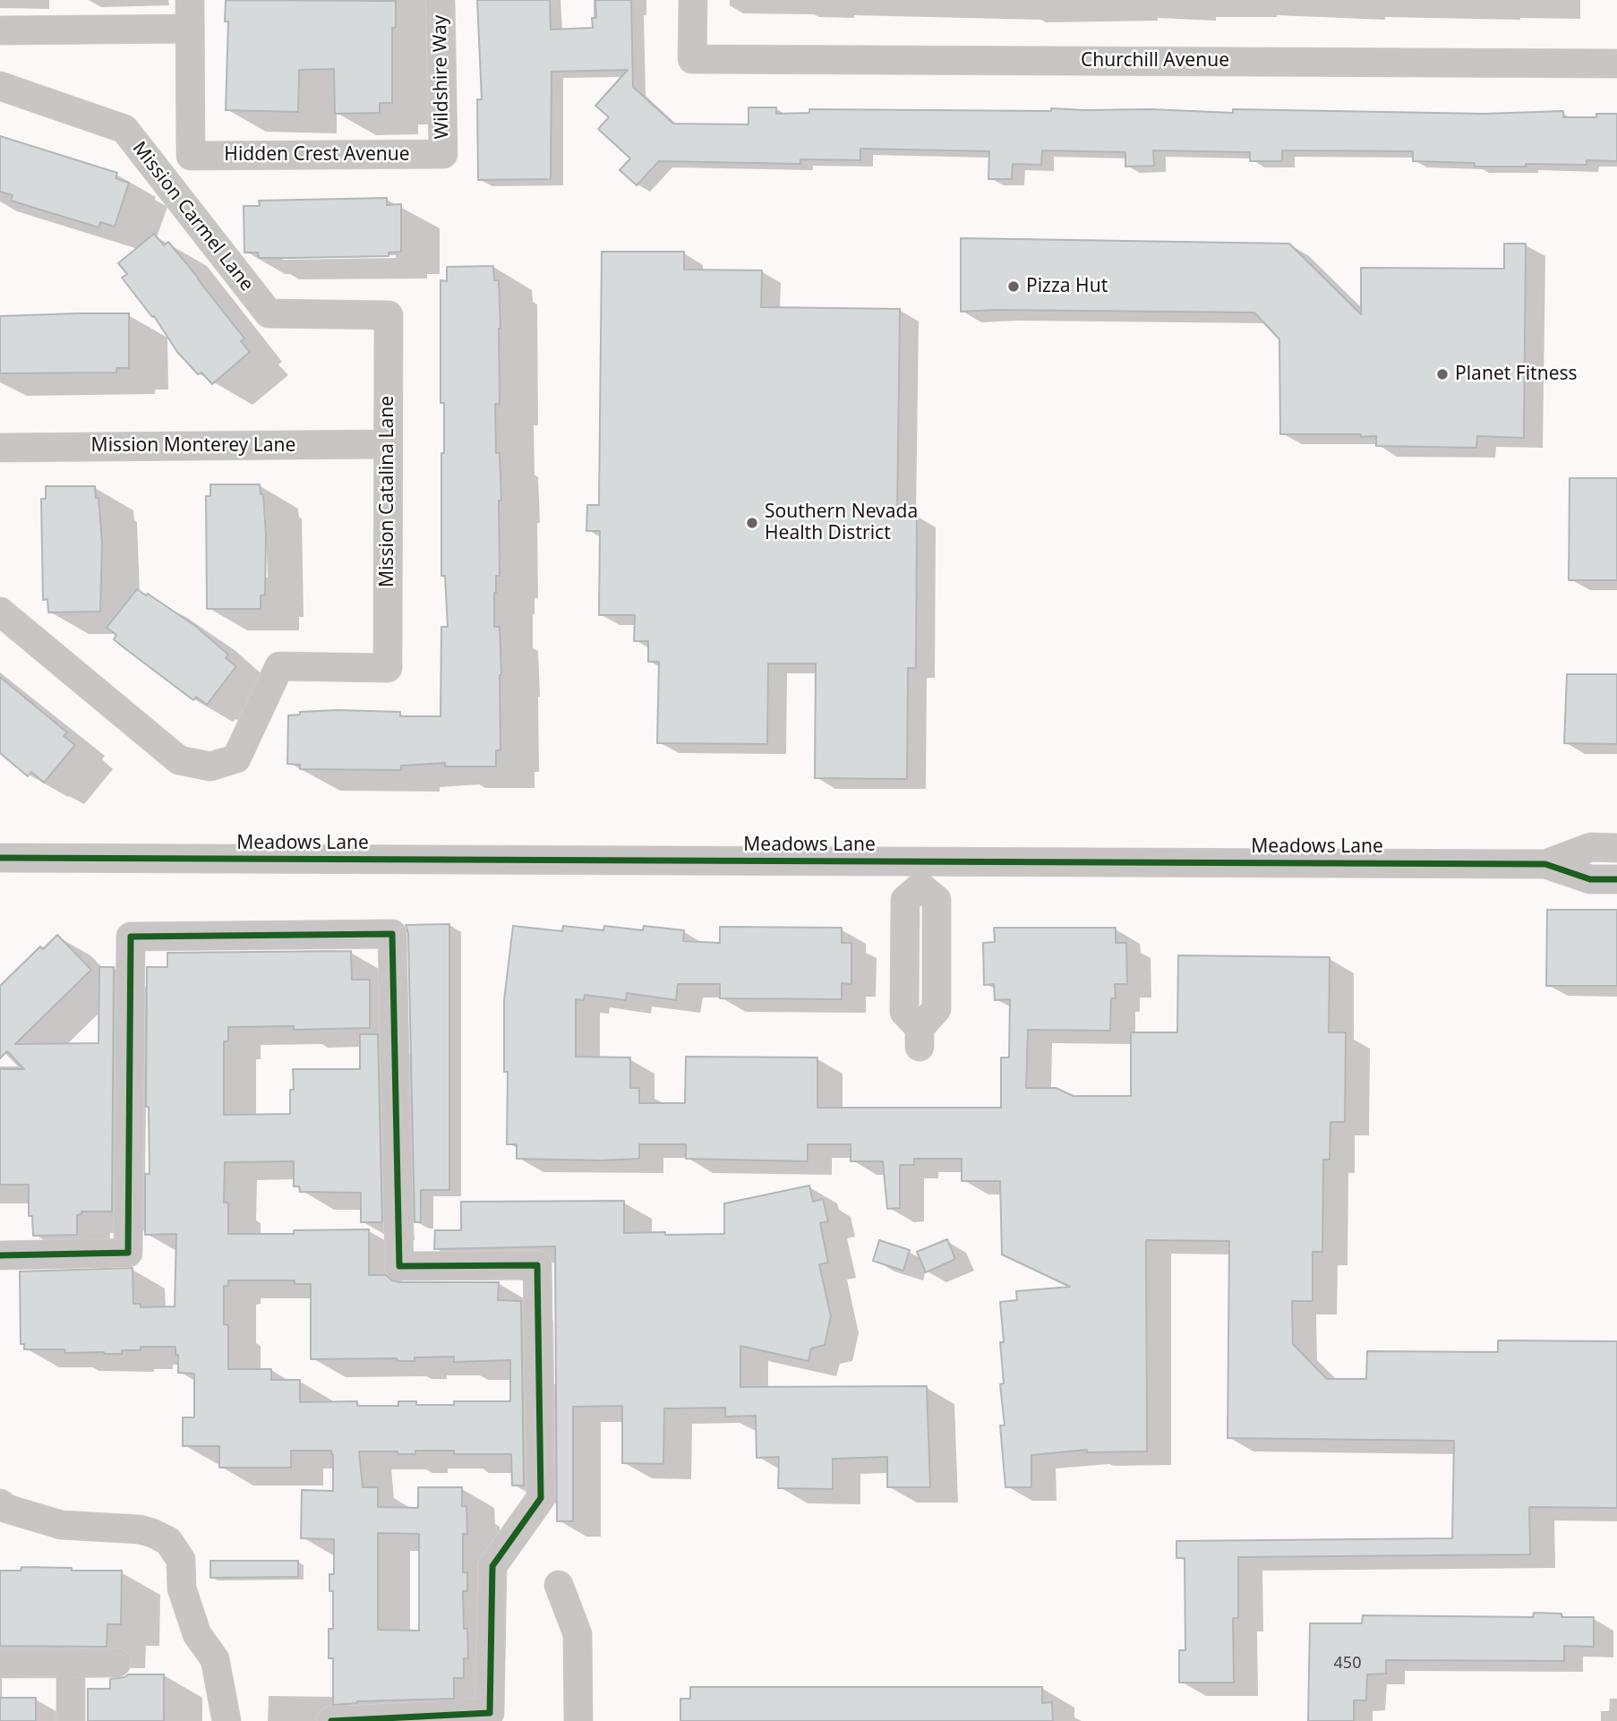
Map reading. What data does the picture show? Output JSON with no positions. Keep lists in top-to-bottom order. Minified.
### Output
{"streets":{"street":["Churchill Avenue","Wildshire Way","Hidden Crest Avenue","Mission Carmel Lane","Mission Monterey Lane","Mission Catalina Lane","Meadows Lane"]},"crossings":[["Wildshire Way","Hidden Crest Avenue"],["Mission Carmel Lane","Mission Catalina Lane"],["Mission Monterey Lane","Mission Catalina Lane"]],"places":["Pizza Hut","Planet Fitness","Southern Nevada Health District"],"house_numbers":["450"]}
